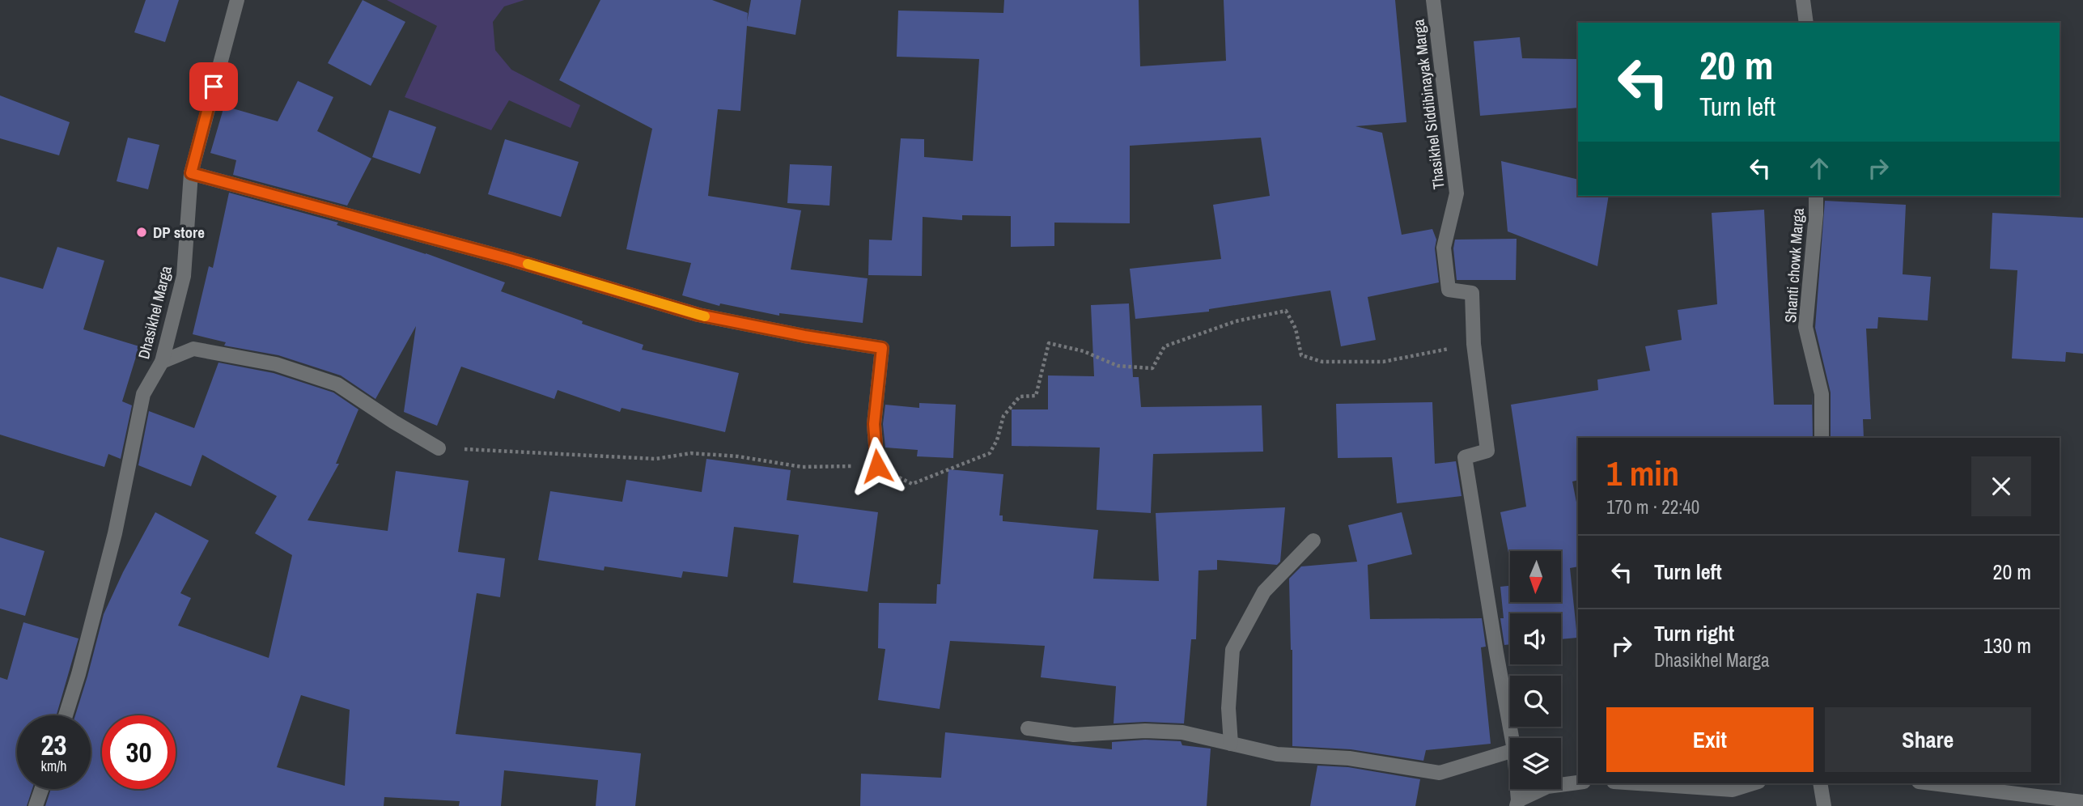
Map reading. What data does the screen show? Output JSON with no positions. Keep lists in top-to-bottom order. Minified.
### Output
{"streets":{"street":["Thasikhel Siddibinayak Marga","Shanti chowk Marga","Dhasikhel Marga"]},"places":["DP store"],"north":"bottom","page":{"turn":["20 m","Turn left"],"heading":["1 min","170 m · 22:40"],"list":[{"name":"Turn left","value":"20 m"},{"name":"Turn right","note":"Dhasikhel Marga","value":"130 m"}],"buttons":["Exit","Share"],"speed":"23 km/h","limit":"30"}}
